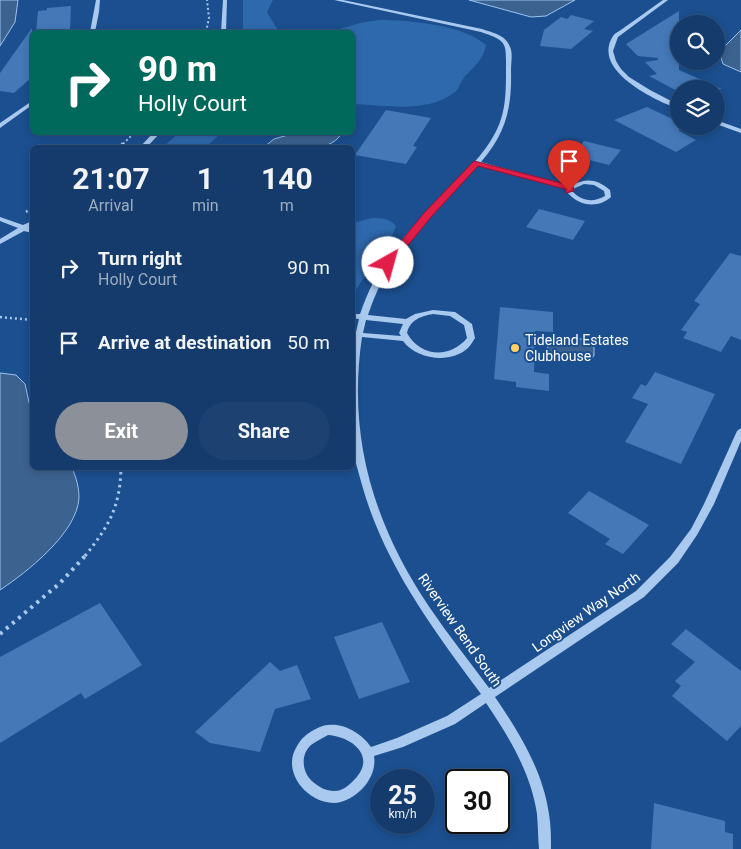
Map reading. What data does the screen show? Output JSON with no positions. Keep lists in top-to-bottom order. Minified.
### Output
{"streets":{"street":["Longview Way North","Riverview Bend South"]},"crossings":[["Longview Way North","Riverview Bend South"]],"places":["Tideland Estates Clubhouse"],"page":{"turn":["90 m","Holly Court"],"eta":["21:07","Arrival","1","min","140","m"],"list":[{"name":"Turn right","note":"Holly Court","value":"90 m"},{"name":"Arrive at destination","value":"50 m"}],"buttons":["Exit","Share"],"speed":"25 km/h","limit":"30"}}
